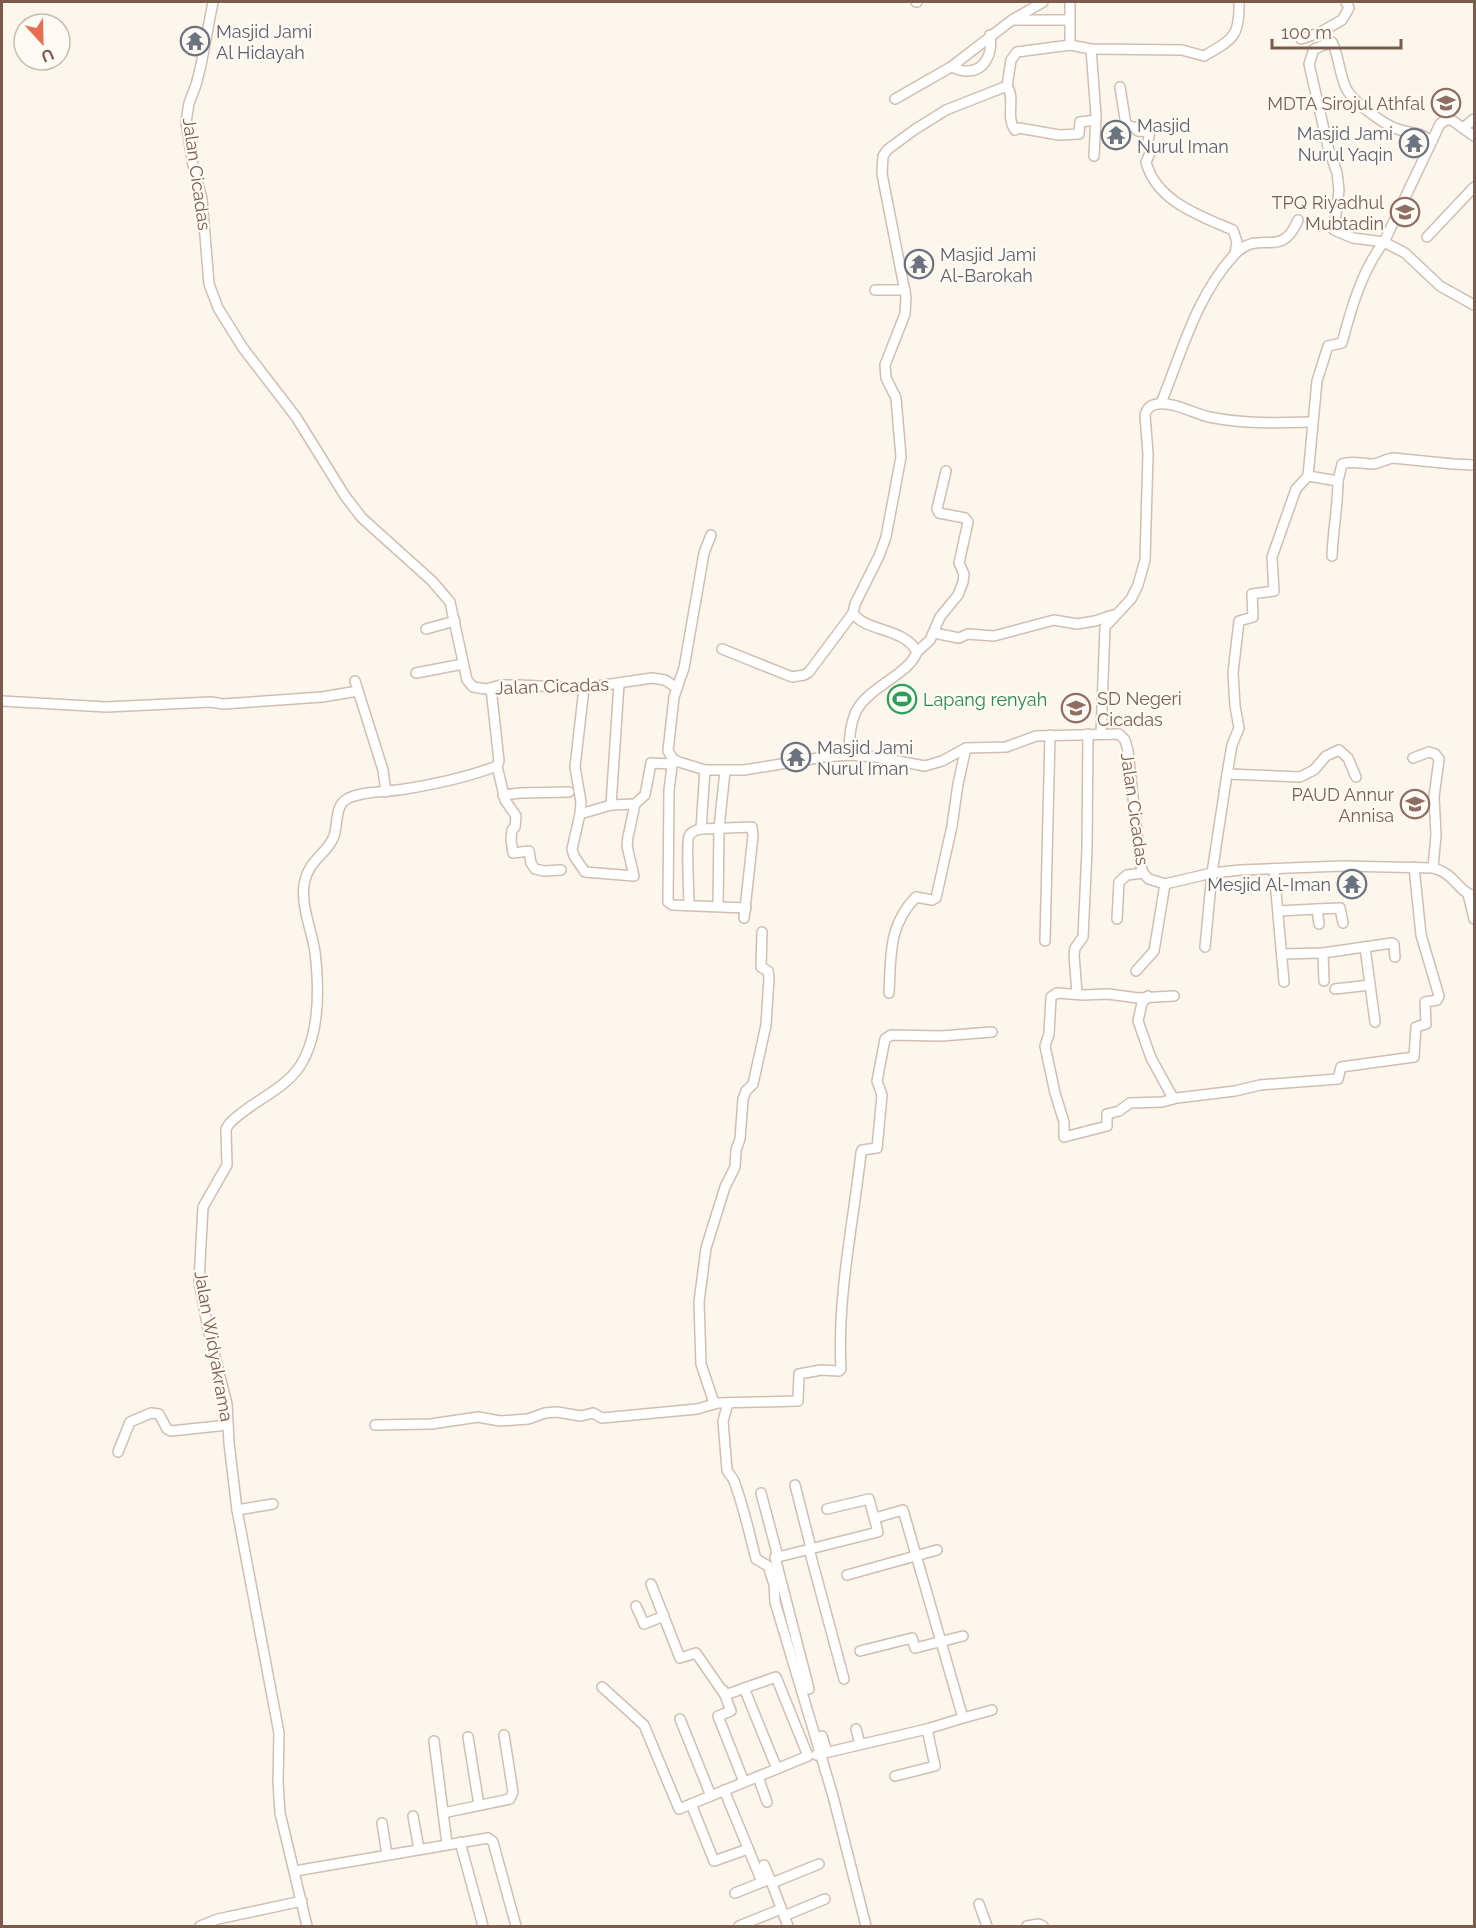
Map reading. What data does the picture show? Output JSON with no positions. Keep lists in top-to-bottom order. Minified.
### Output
{"streets":{"street":["Jalan Cicadas","Jalan Widyakrama"]},"places":{"temple":["Masjid Jami Al Hidayah","Masjid Nurul Iman","Masjid Jami Nurul Yaqin","Masjid Jami Al-Barokah","Masjid Jami Nurul Iman","Mesjid Al-Iman"],"school or university":["MDTA Sirojul Athfal","TPQ Riyadhul Mubtadin","SD Negeri Cicadas","PAUD Annur Annisa"],"sports":["Lapang renyah"]},"scale_bar":"100 m","north":"bottom"}
